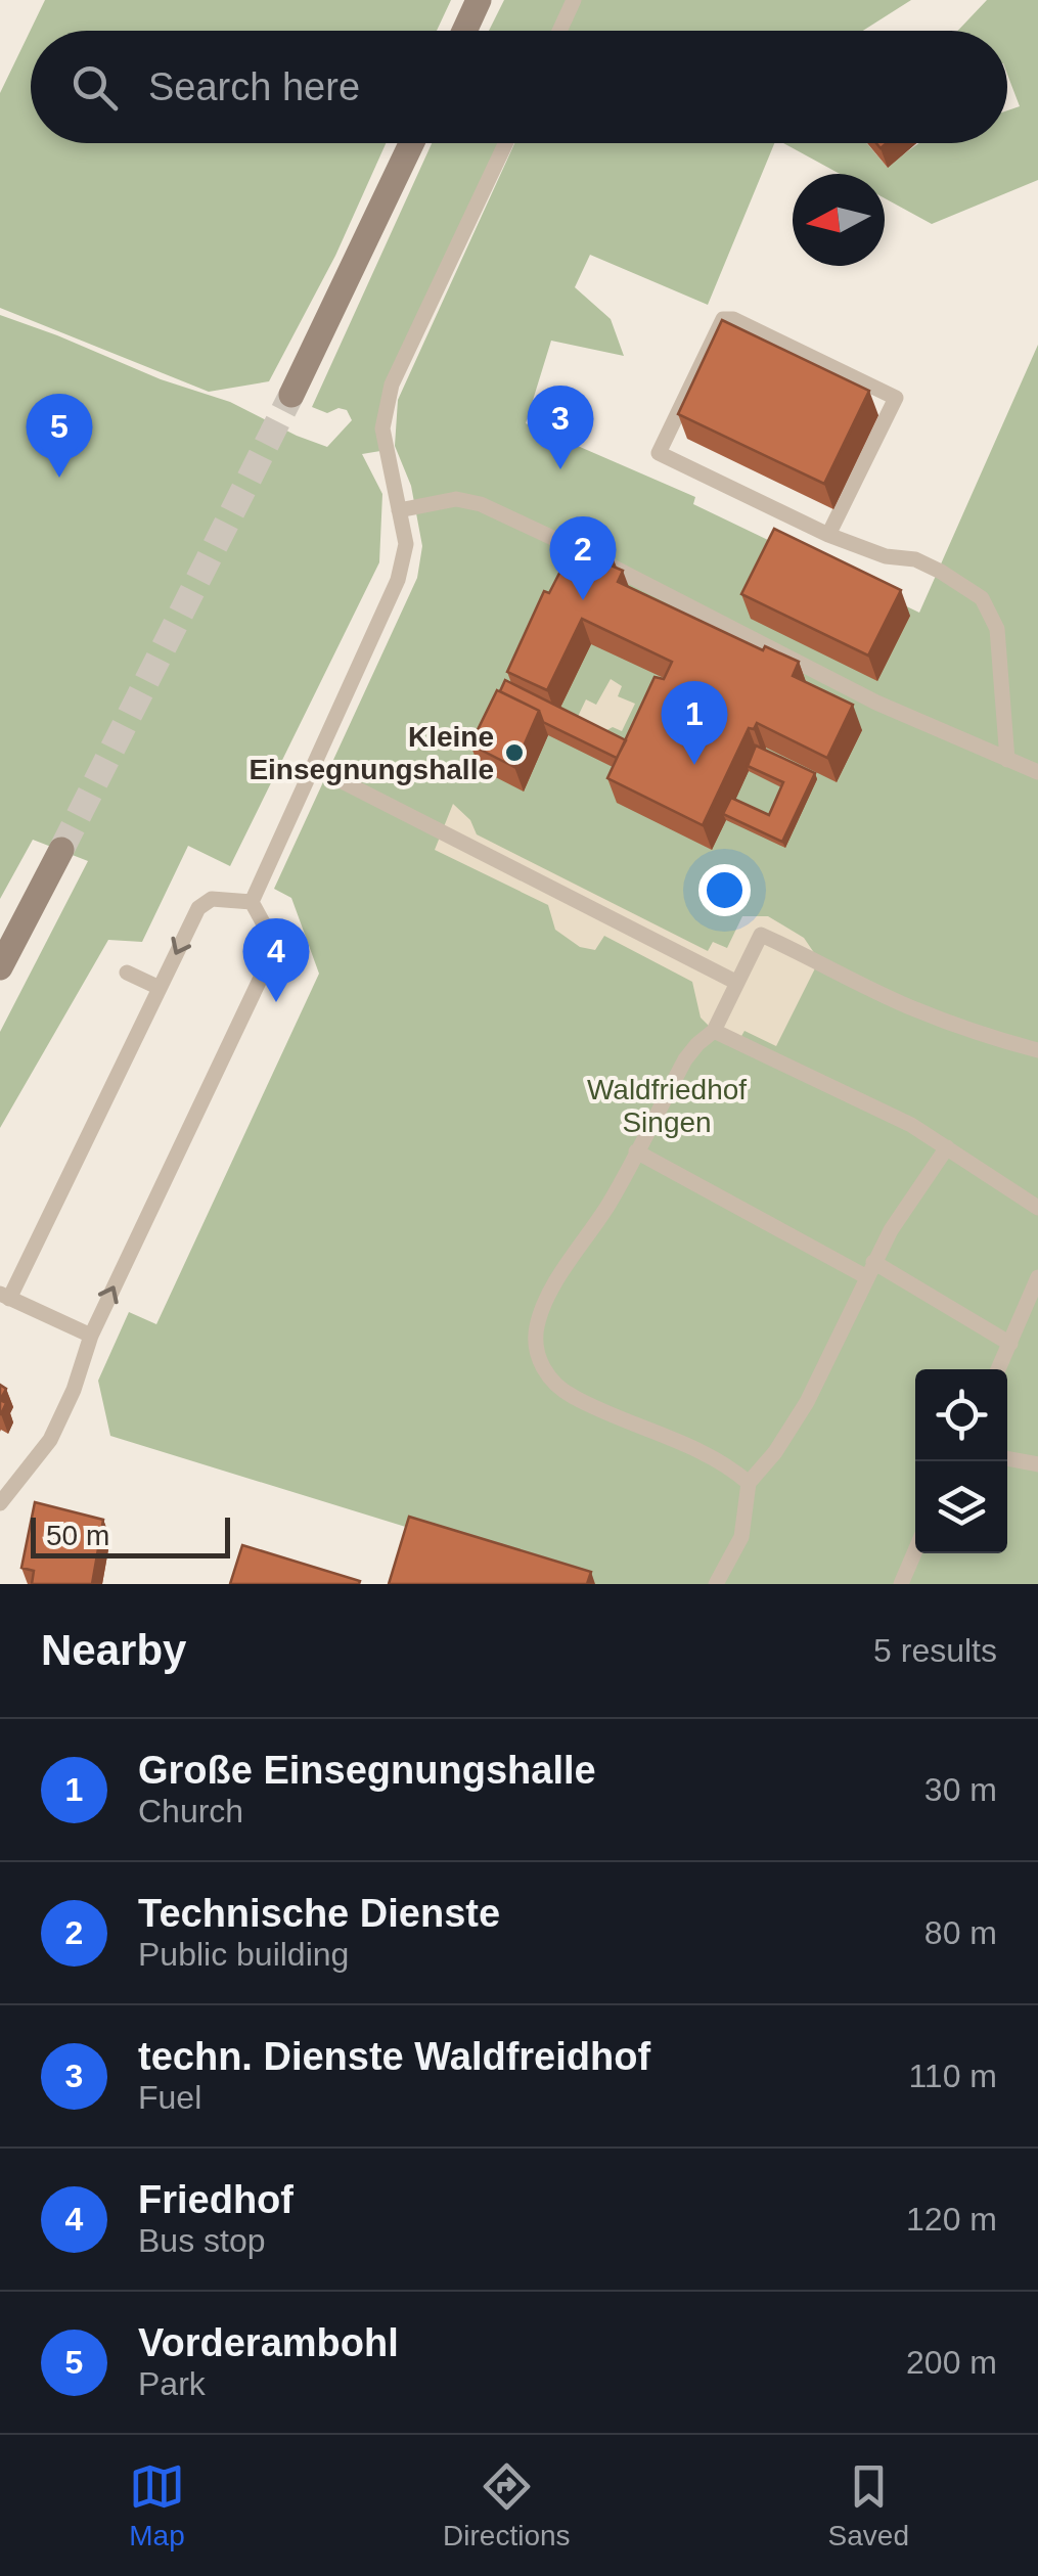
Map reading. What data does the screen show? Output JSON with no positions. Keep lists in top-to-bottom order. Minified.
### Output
{"parks":["Waldfriedhof Singen"],"places":["Kleine Einsegnungshalle"],"scale_bar":"50 m","north":"left","page":{"search":"Search here","pins":["3","5","2","1","4"],"scale":"50 m","heading":["Nearby","5 results"],"list":[{"mark":"1","name":"Große Einsegnungshalle","note":"Church","value":"30 m"},{"mark":"2","name":"Technische Dienste","note":"Public building","value":"80 m"},{"mark":"3","name":"techn. Dienste Waldfreidhof","note":"Fuel","value":"110 m"},{"mark":"4","name":"Friedhof","note":"Bus stop","value":"120 m"},{"mark":"5","name":"Vorderambohl","note":"Park","value":"200 m"}],"nav":["Map","Directions","Saved"]}}
